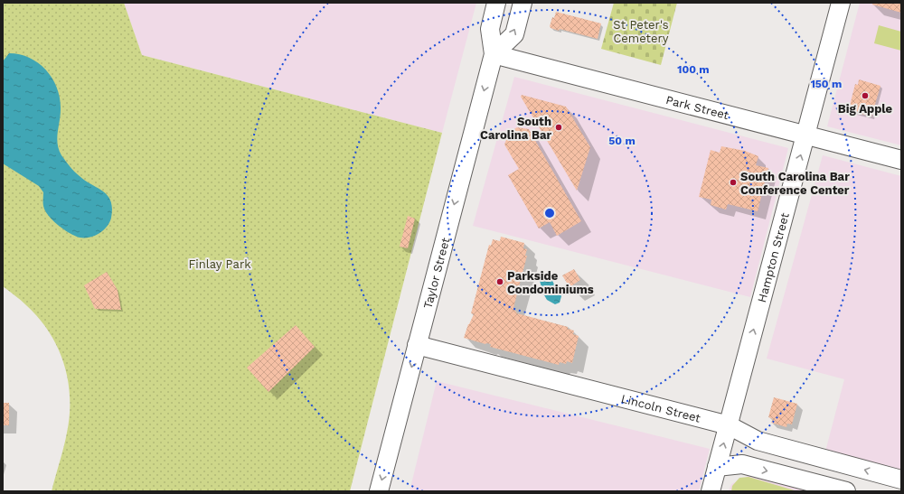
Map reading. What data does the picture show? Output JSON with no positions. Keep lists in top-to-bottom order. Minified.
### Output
{"streets":{"main road":["Park Street","Hampton Street","Taylor Street","Lincoln Street"]},"crossings":[["Park Street","Hampton Street"],["Park Street","Taylor Street"],["Hampton Street","Lincoln Street"],["Taylor Street","Lincoln Street"]],"one_way":["Hampton Street","Taylor Street"],"parks":["St Peter's Cemetery","Finlay Park"],"places":["Big Apple","South Carolina Bar","South Carolina Bar Conference Center","Parkside Condominiums"],"rings":["100 m","150 m","50 m"]}
